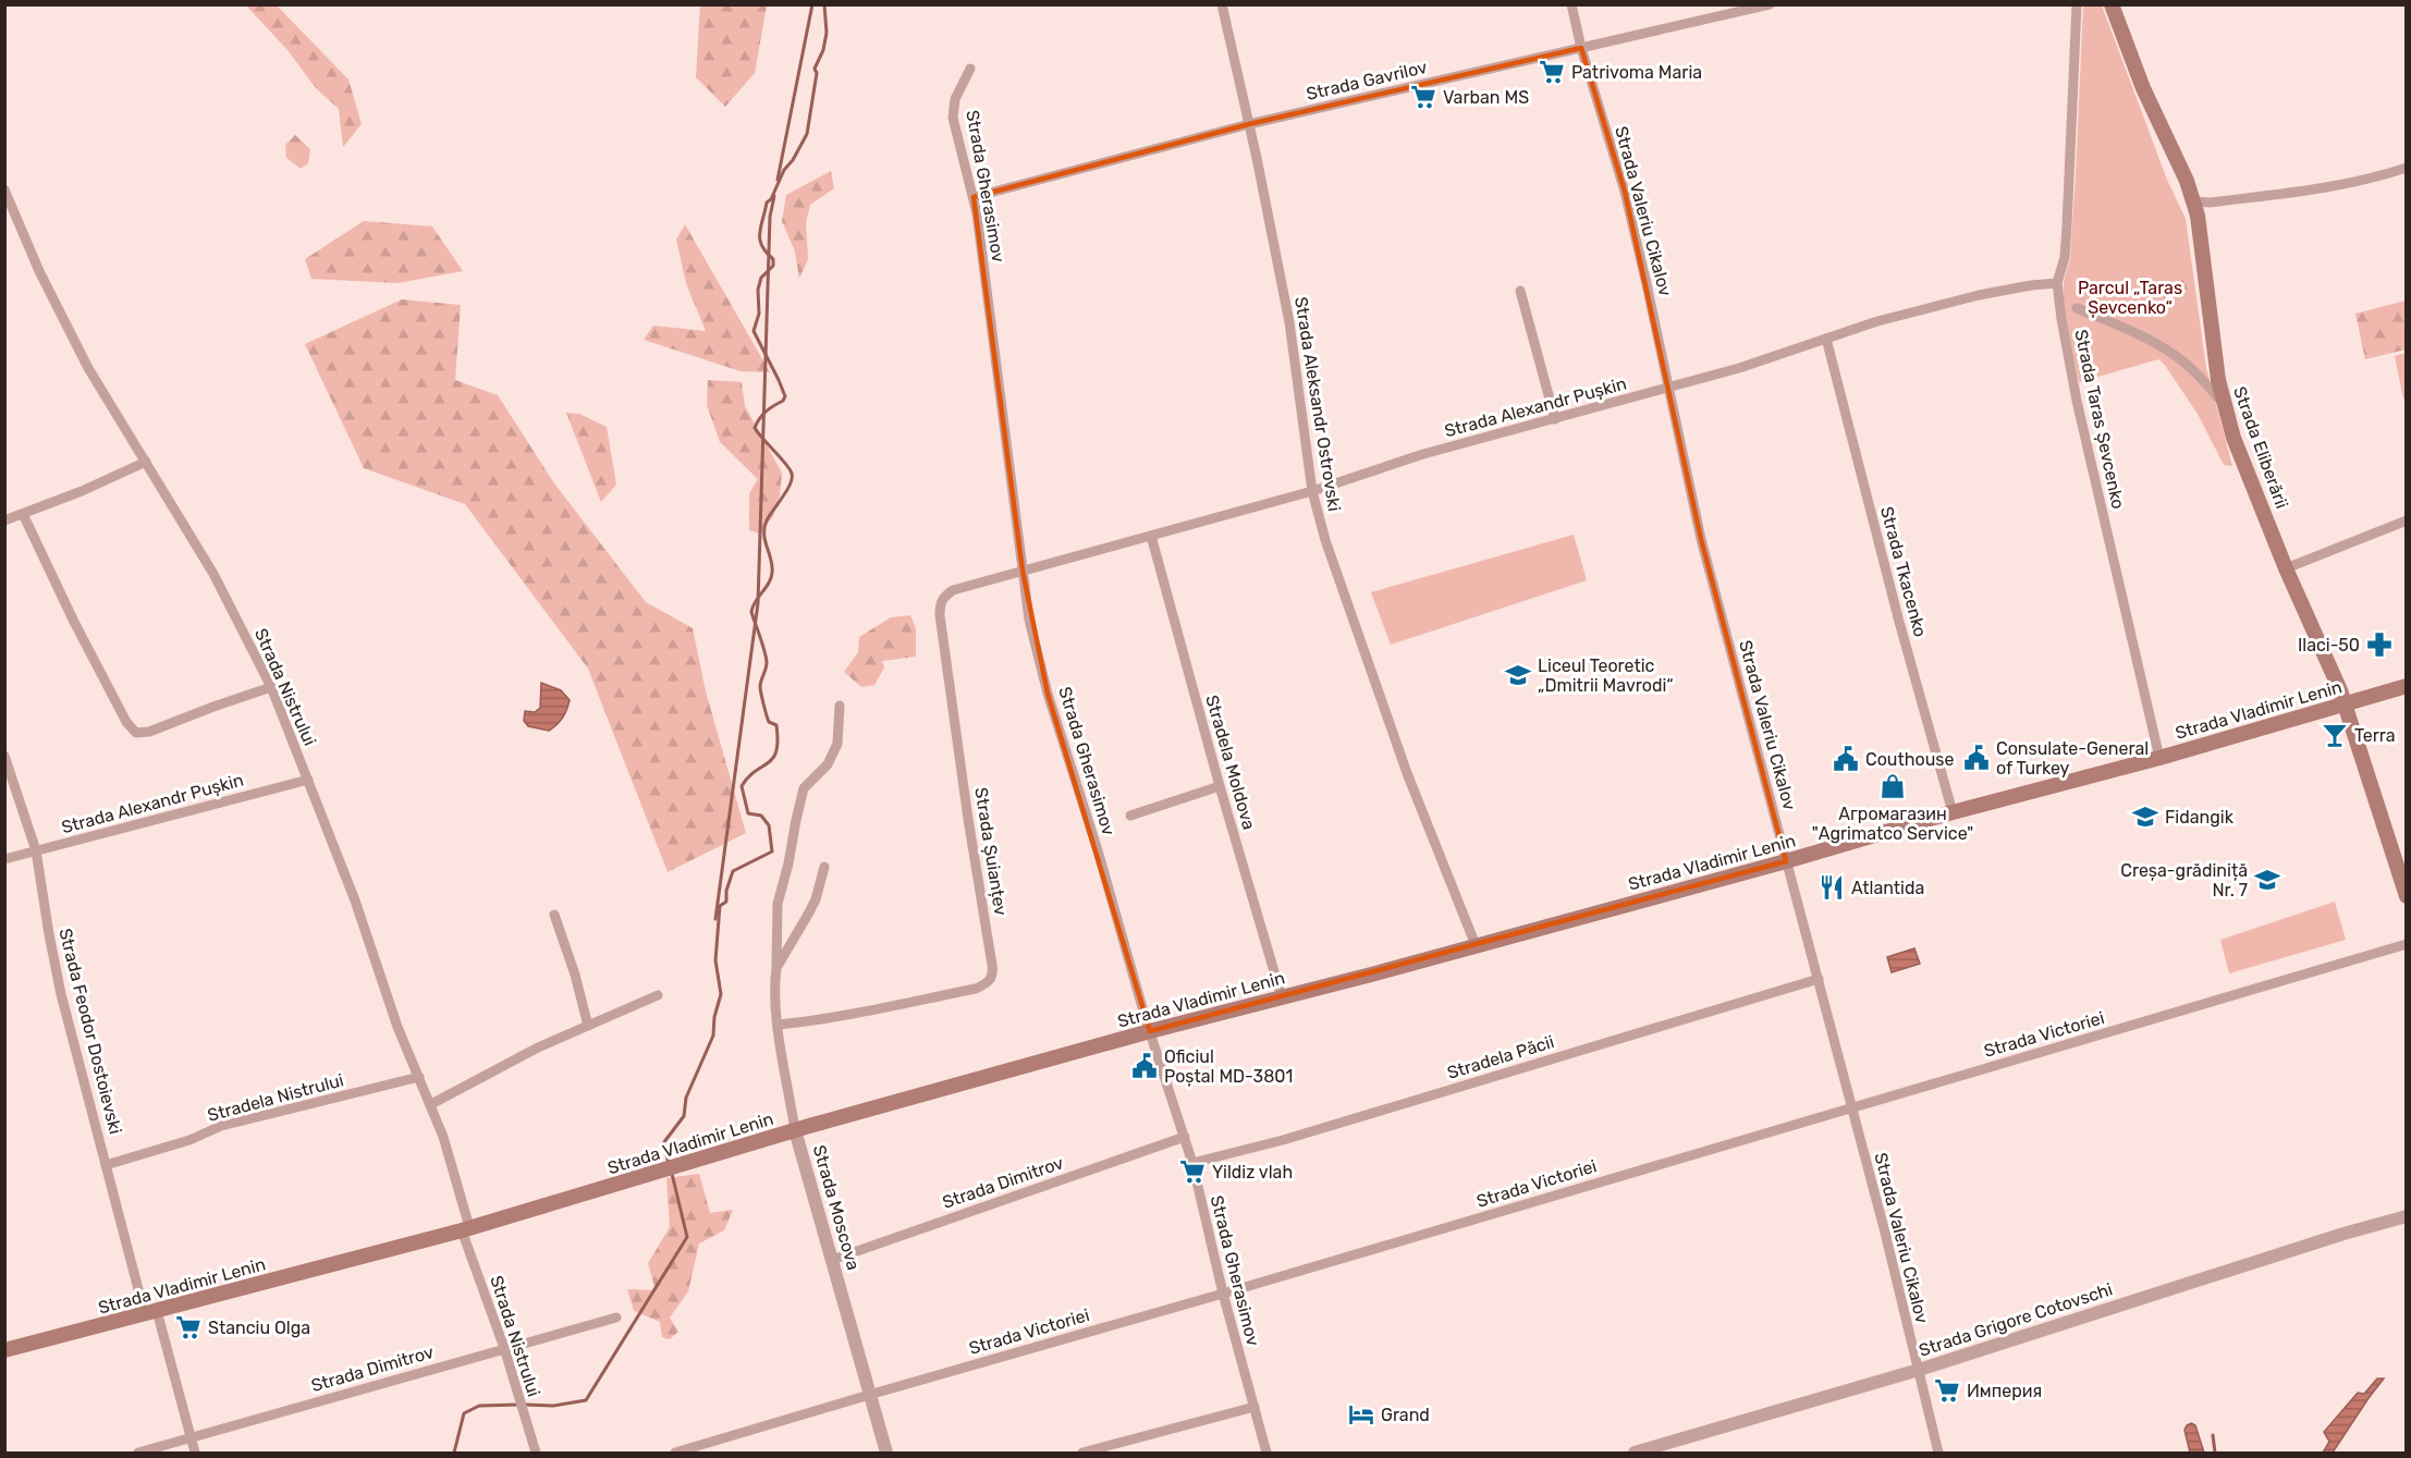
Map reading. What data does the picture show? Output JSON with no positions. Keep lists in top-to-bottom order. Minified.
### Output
{"streets":{"main road":["Strada Eliberării","Strada Vladimir Lenin"],"street":["Strada Gavrilov","Strada Gherasimov","Strada Valeriu Cikalov","Strada Aleksandr Ostrovski","Strada Alexandr Pușkin","Strada Taras Șevcenko","Strada Tkacenko","Strada Nistrului","Stradela Moldova","Strada Șuianțev","Strada Feodor Dostoievski","Strada Victoriei","Stradela Păcii","Stradela Nistrului","Strada Dimitrov","Strada Moscova","Strada Grigore Cotovschi"]},"crossings":[["Strada Gavrilov","Strada Gherasimov"],["Strada Gavrilov","Strada Valeriu Cikalov"],["Strada Gavrilov","Strada Aleksandr Ostrovski"],["Strada Gherasimov","Strada Alexandr Pușkin"],["Strada Gherasimov","Strada Vladimir Lenin"],["Strada Gherasimov","Strada Șuianțev"],["Strada Gherasimov","Strada Victoriei"],["Strada Gherasimov","Stradela Păcii"],["Strada Gherasimov","Strada Dimitrov"],["Strada Valeriu Cikalov","Strada Alexandr Pușkin"],["Strada Valeriu Cikalov","Strada Vladimir Lenin"],["Strada Valeriu Cikalov","Strada Victoriei"],["Strada Valeriu Cikalov","Stradela Păcii"],["Strada Valeriu Cikalov","Strada Grigore Cotovschi"],["Strada Aleksandr Ostrovski","Strada Alexandr Pușkin"],["Strada Aleksandr Ostrovski","Strada Vladimir Lenin"],["Strada Alexandr Pușkin","Strada Taras Șevcenko"],["Strada Alexandr Pușkin","Strada Tkacenko"],["Strada Alexandr Pușkin","Strada Nistrului"],["Strada Alexandr Pușkin","Stradela Moldova"],["Strada Alexandr Pușkin","Strada Șuianțev"],["Strada Alexandr Pușkin","Strada Feodor Dostoievski"],["Strada Taras Șevcenko","Strada Vladimir Lenin"],["Strada Eliberării","Strada Vladimir Lenin"],["Strada Tkacenko","Strada Vladimir Lenin"],["Strada Nistrului","Strada Vladimir Lenin"],["Strada Nistrului","Stradela Nistrului"],["Strada Nistrului","Strada Dimitrov"],["Strada Vladimir Lenin","Stradela Moldova"],["Strada Vladimir Lenin","Strada Feodor Dostoievski"],["Strada Vladimir Lenin","Strada Moscova"],["Strada Șuianțev","Strada Moscova"],["Strada Feodor Dostoievski","Stradela Nistrului"],["Strada Feodor Dostoievski","Strada Dimitrov"],["Strada Victoriei","Strada Moscova"],["Strada Dimitrov","Strada Moscova"]],"parks":["Parcul „Taras Șevcenko“"],"places":{"supermarket":["Patrivoma Maria","Varban MS","Yildiz vlah","Stanciu Olga","Империя"],"pharmacy":["Ilaci-50"],"school or university":["Liceul Teoretic „Dmitrii Mavrodi“","Fidangik","Creșa-grădiniță Nr. 7"],"bar":["Terra"],"public building":["Consulate-General of Turkey","Couthouse","Oficiul Poștal MD-3801"],"shop":["Агромагазин \"Agrimatco Service\""],"restaurant":["Atlantida"],"hotel":["Grand"]}}
